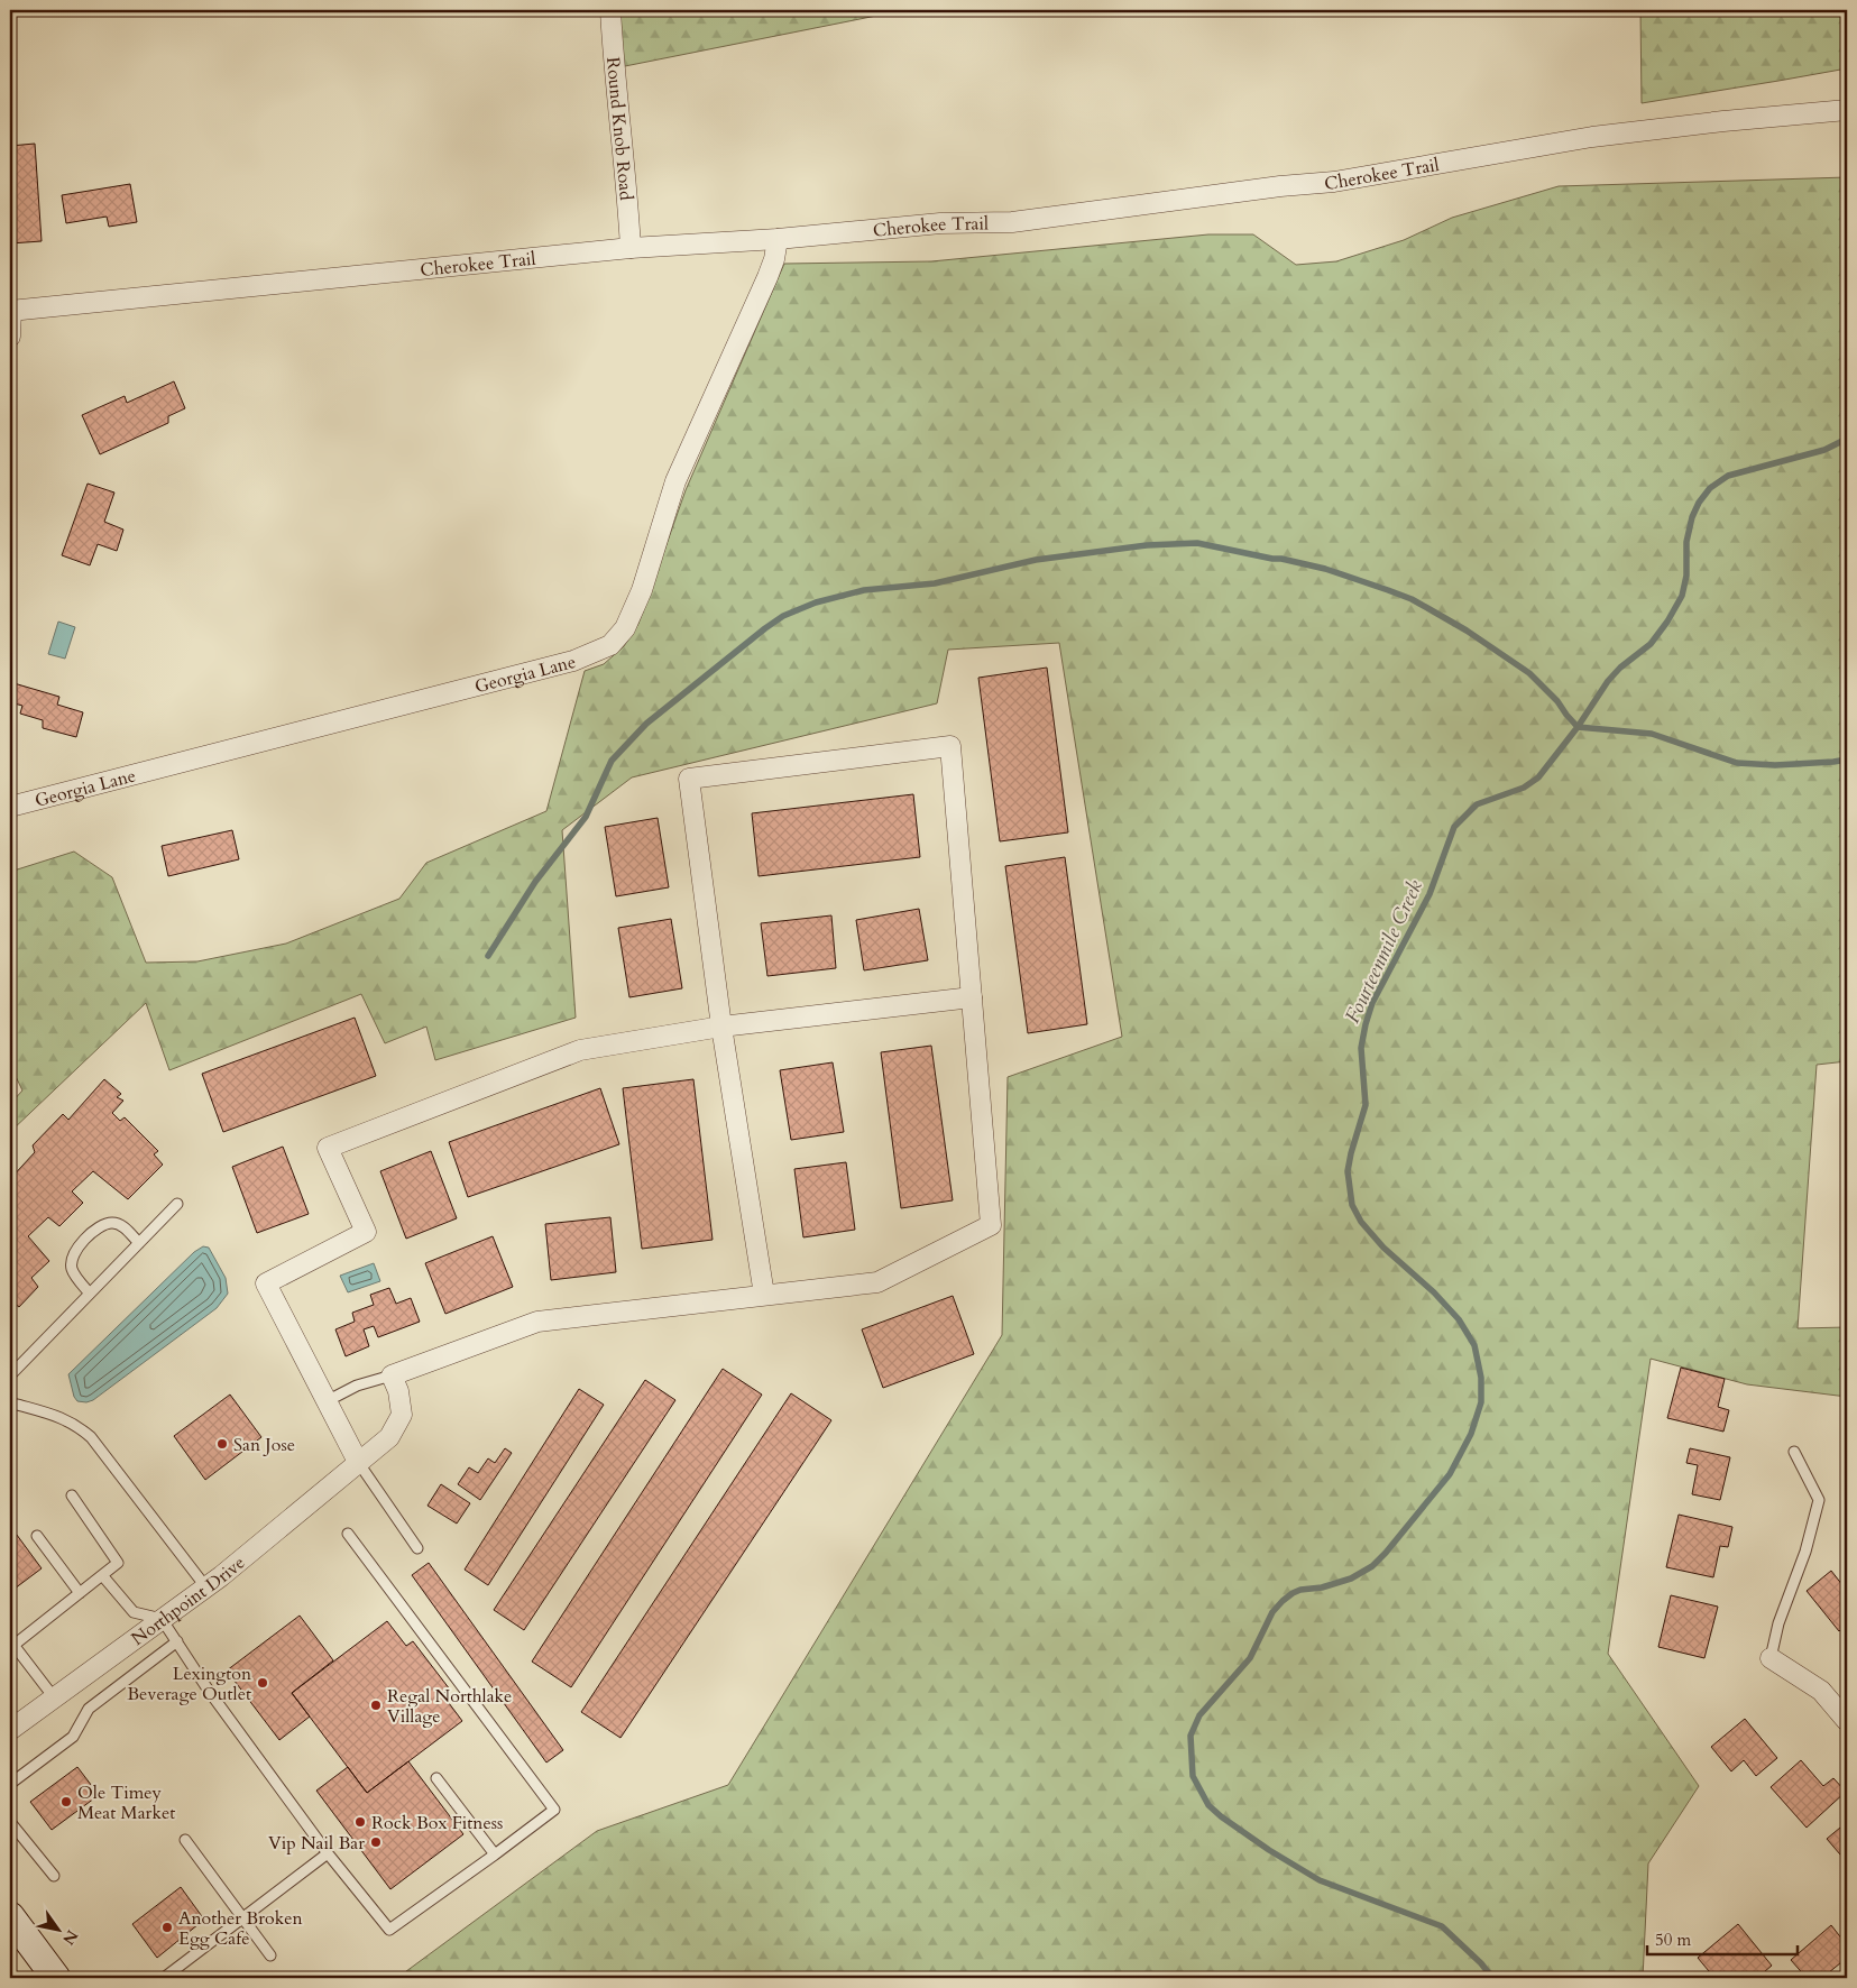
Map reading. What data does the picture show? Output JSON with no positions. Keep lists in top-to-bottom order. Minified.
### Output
{"streets":{"street":["Round Knob Road","Cherokee Trail","Georgia Lane","Northpoint Drive"]},"crossings":[["Round Knob Road","Cherokee Trail"],["Cherokee Trail","Georgia Lane"]],"water":["Fourteenmile Creek"],"places":["San Jose","Lexington Beverage Outlet","Regal Northlake Village","Ole Timey Meat Market","Rock Box Fitness","Vip Nail Bar","Another Broken Egg Cafe"],"scale_bar":"50 m","north":"bottom right"}
